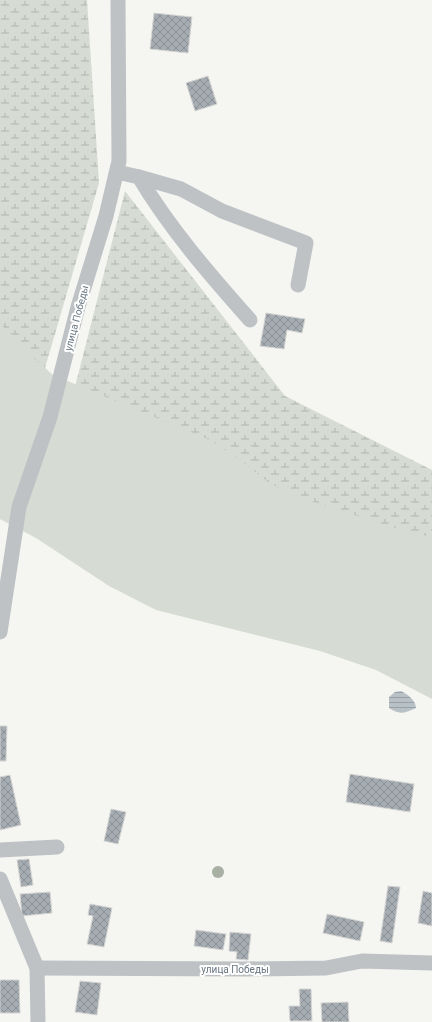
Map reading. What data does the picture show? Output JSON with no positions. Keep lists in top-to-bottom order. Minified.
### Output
{"streets":{"street":["улица Победы"]}}
